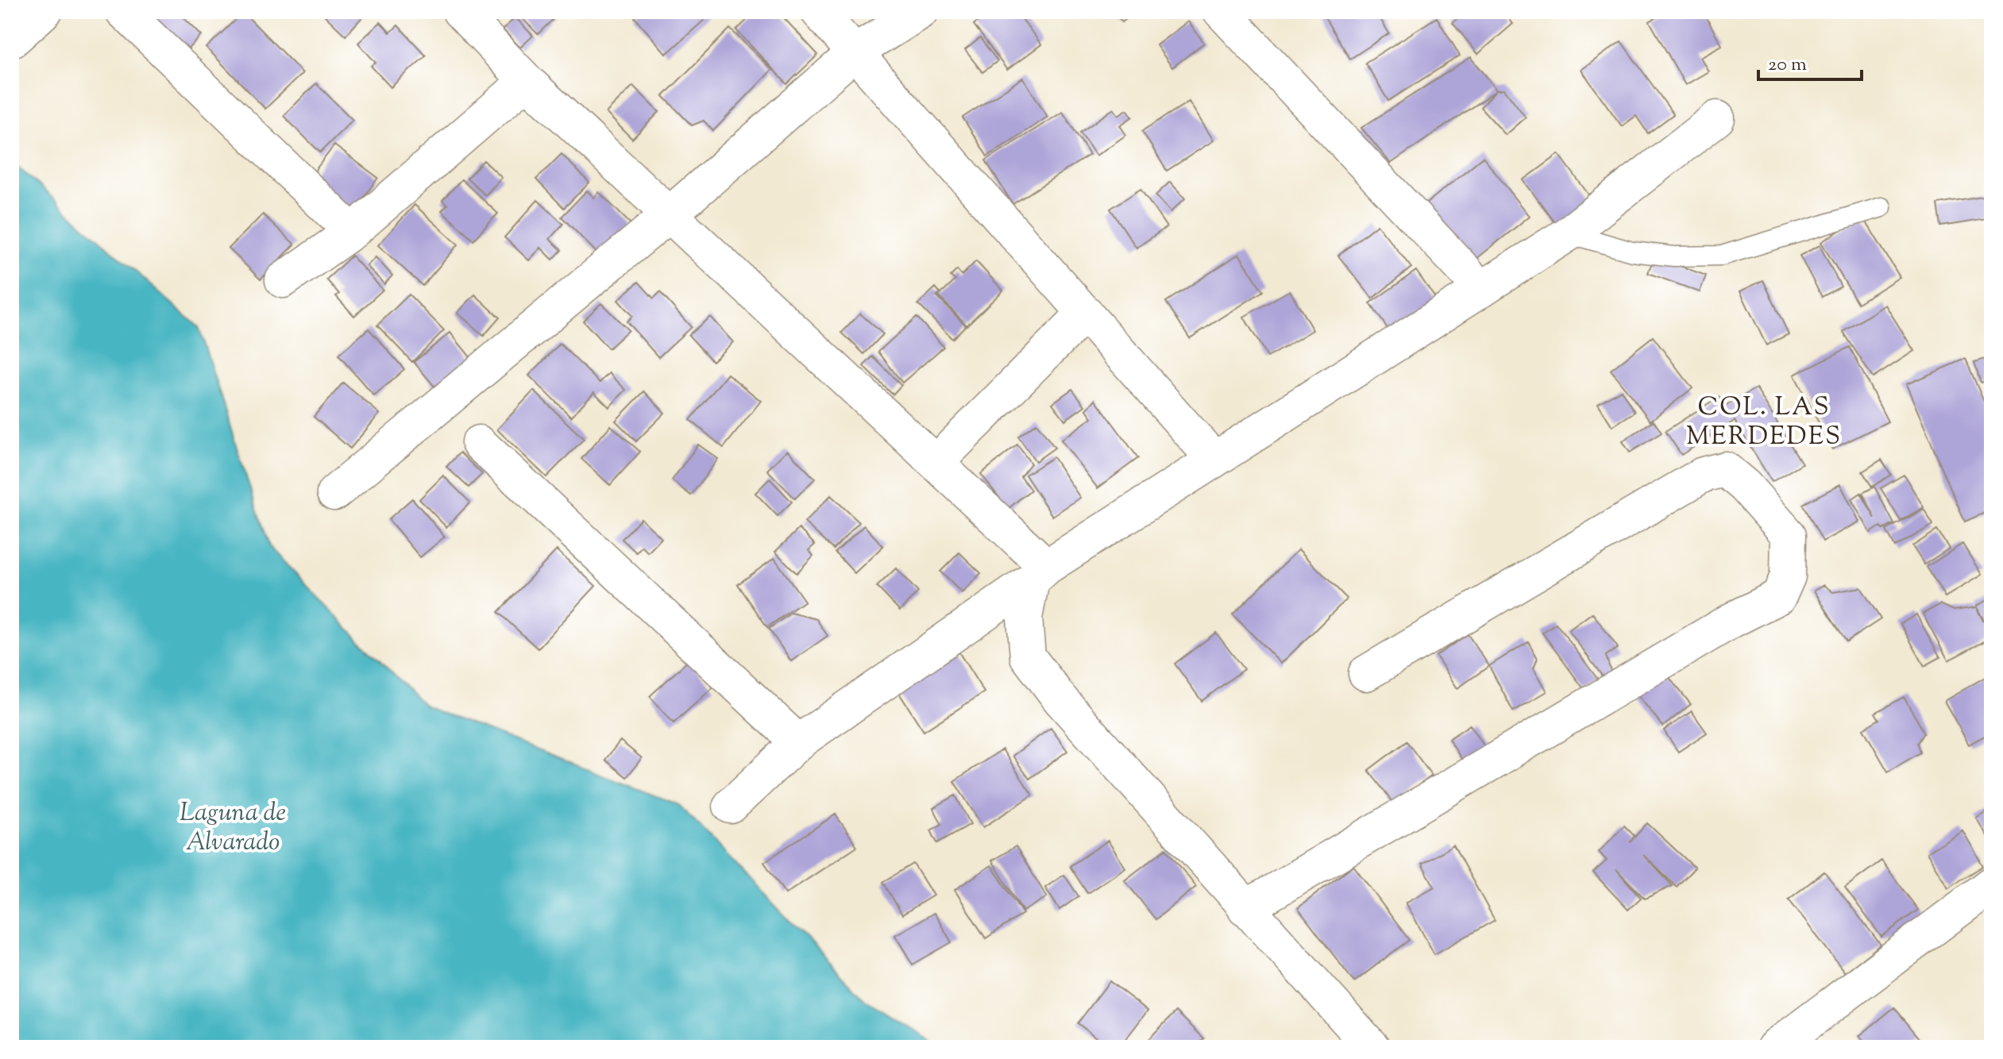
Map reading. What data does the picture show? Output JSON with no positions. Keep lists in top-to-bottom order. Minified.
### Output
{"districts":["COL. LAS MERDEDES"],"water":["Laguna de Alvarado"],"scale_bar":"20 m"}
